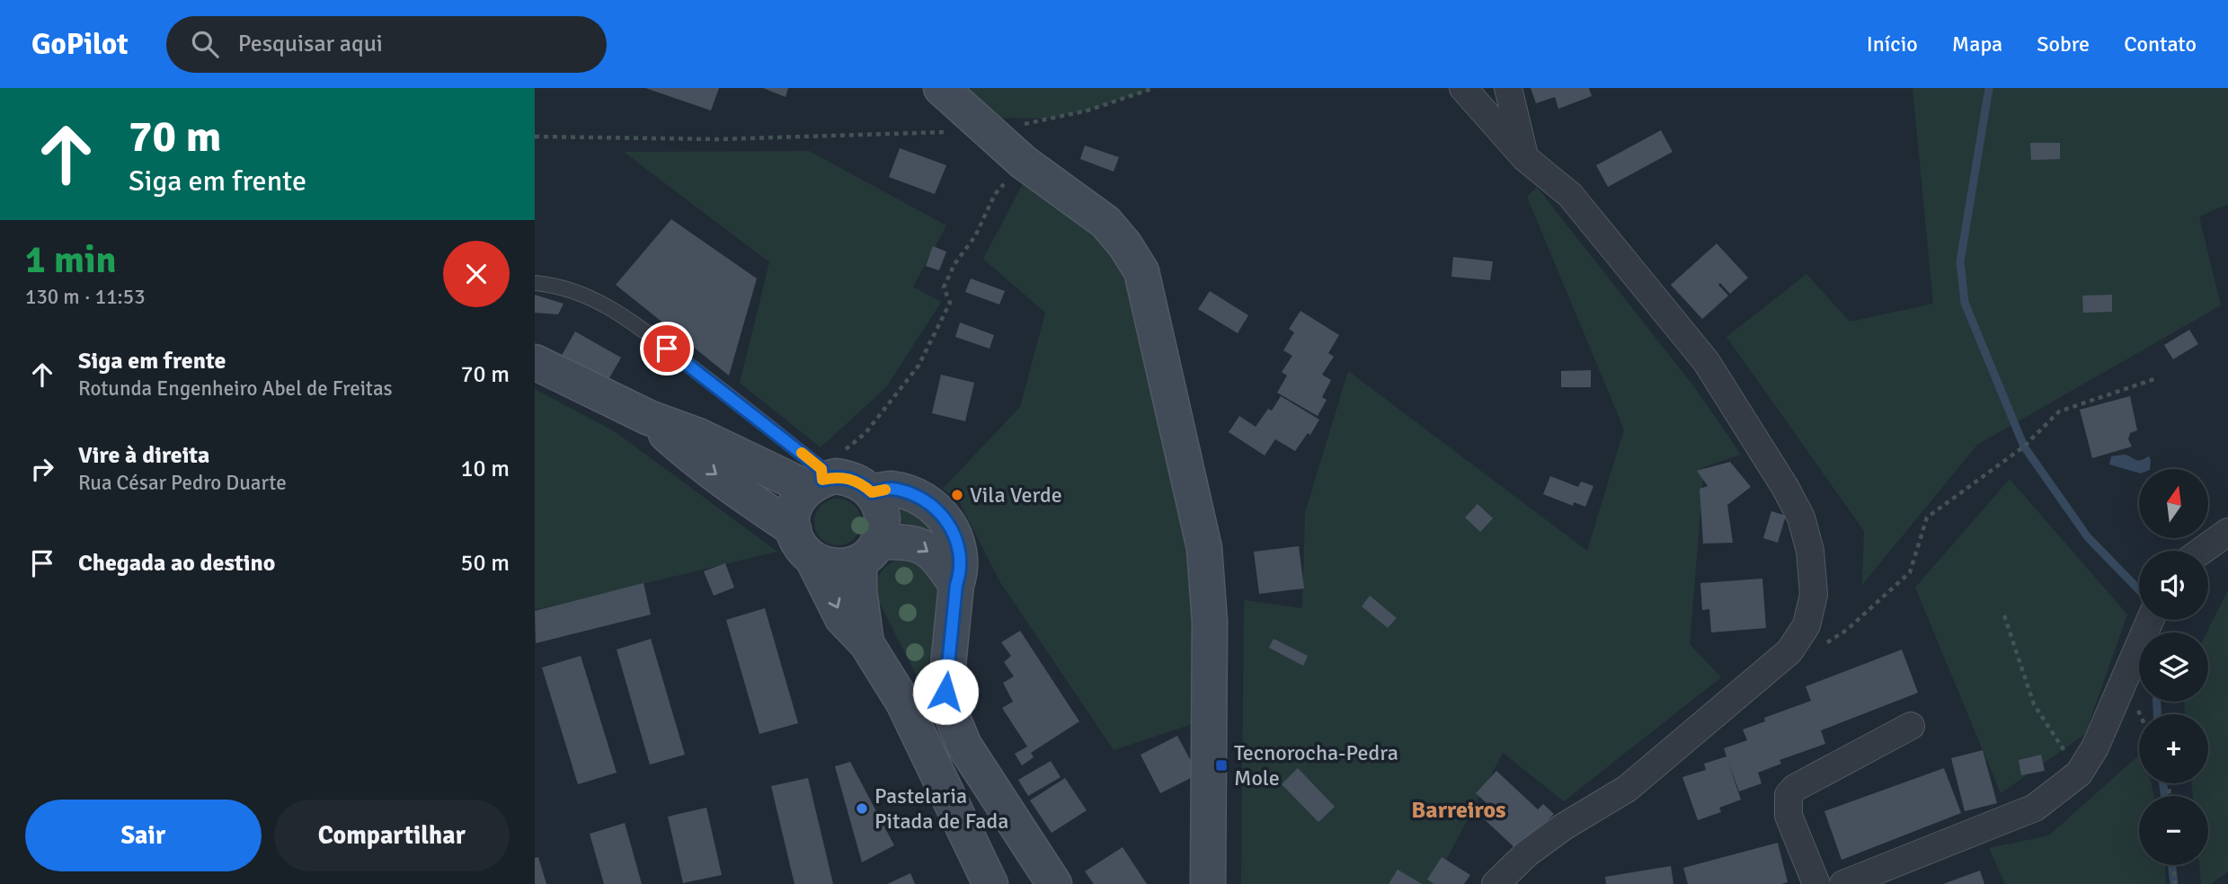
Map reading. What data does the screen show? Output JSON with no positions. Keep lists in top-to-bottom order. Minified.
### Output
{"districts":["Barreiros"],"places":{"other":["Vila Verde","Pastelaria Pitada de Fada"],"transit":["Tecnorocha-Pedra Mole"]},"north":"top","page":{"header":"GoPilot","search":"Pesquisar aqui","nav":["Início","Mapa","Sobre","Contato"],"turn":["70 m","Siga em frente"],"heading":["1 min","130 m · 11:53"],"list":[{"name":"Siga em frente","note":"Rotunda Engenheiro Abel de Freitas","value":"70 m"},{"name":"Vire à direita","note":"Rua César Pedro Duarte","value":"10 m"},{"name":"Chegada ao destino","value":"50 m"}],"map_buttons":["+","−"],"buttons":["Sair","Compartilhar"]}}
